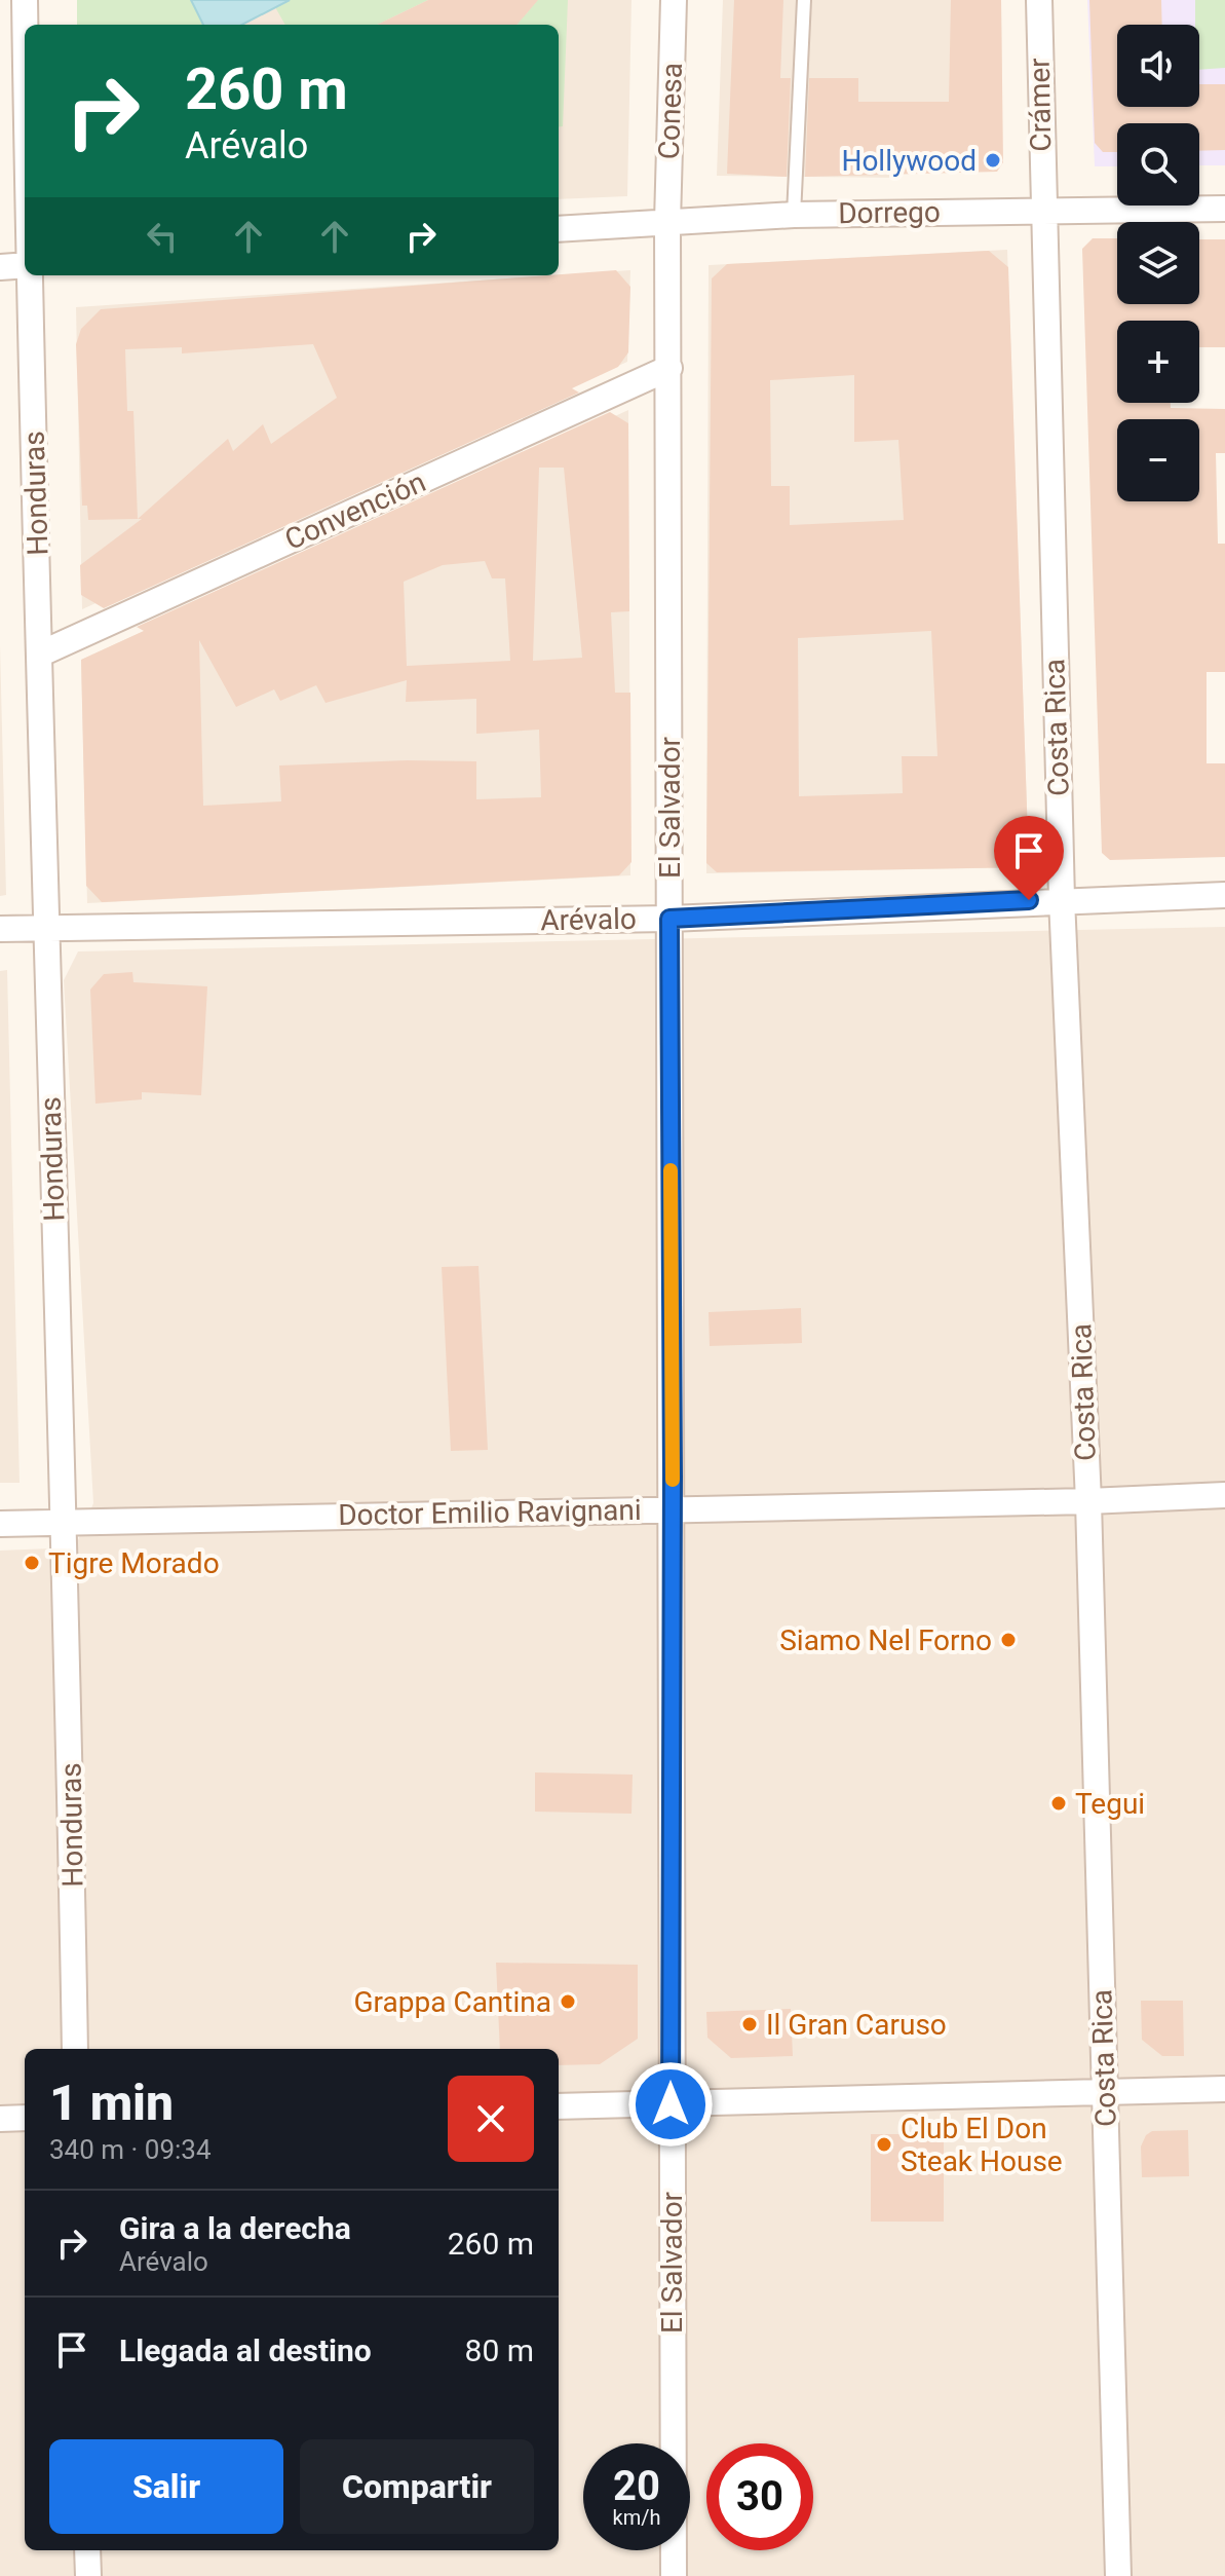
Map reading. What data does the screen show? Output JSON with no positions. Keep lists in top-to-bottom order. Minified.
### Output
{"streets":{"street":["Crámer","Conesa","Dorrego","Honduras","Convención","Costa Rica","El Salvador","Arévalo","Doctor Emilio Ravignani"]},"crossings":[["Crámer","Dorrego"],["Crámer","Costa Rica"],["Conesa","Dorrego"],["Conesa","El Salvador"],["Dorrego","Costa Rica"],["Dorrego","El Salvador"],["Honduras","Convención"],["Honduras","Arévalo"],["Honduras","Doctor Emilio Ravignani"],["Convención","El Salvador"],["Costa Rica","Arévalo"],["Costa Rica","Doctor Emilio Ravignani"],["El Salvador","Arévalo"],["El Salvador","Doctor Emilio Ravignani"]],"places":["Hollywood","Tigre Morado","Siamo Nel Forno","Tegui","Grappa Cantina","Il Gran Caruso","Club El Don Steak House"],"page":{"map_buttons":["+","−"],"turn":["260 m","Arévalo"],"heading":["1 min","340 m · 09:34"],"list":[{"name":"Gira a la derecha","note":"Arévalo","value":"260 m"},{"name":"Llegada al destino","value":"80 m"}],"buttons":["Salir","Compartir"],"speed":"20 km/h","limit":"30"}}
